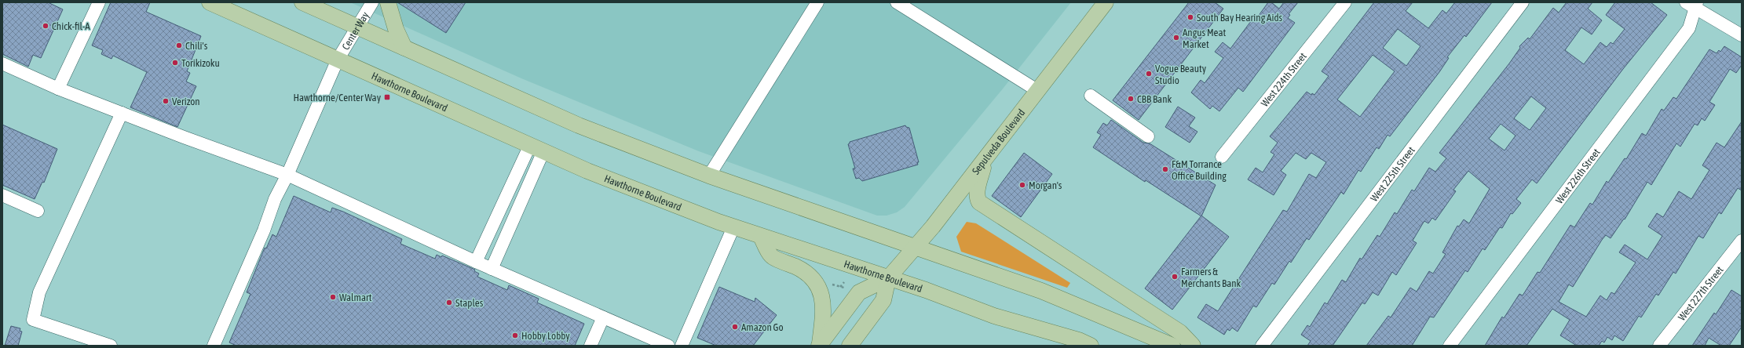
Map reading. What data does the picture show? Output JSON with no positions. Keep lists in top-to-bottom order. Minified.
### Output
{"streets":{"main road":["Hawthorne Boulevard","Sepulveda Boulevard"],"street":["Center Way","West 224th Street","West 225th Street","West 226th Street","West 227th Street"]},"crossings":[["Center Way","Hawthorne Boulevard"],["Hawthorne Boulevard","Sepulveda Boulevard"]],"places":{"other":["South Bay Hearing Aids","Chick-fil-A","Angus Meat Market","Chili's","Torikizoku","Vogue Beauty Studio","CBB Bank","Verizon","F&M Torrance Office Building","Morgan's","Farmers & Merchants Bank","Walmart","Staples","Amazon Go","Hobby Lobby"],"transit":["Hawthorne/Center Way"]}}
